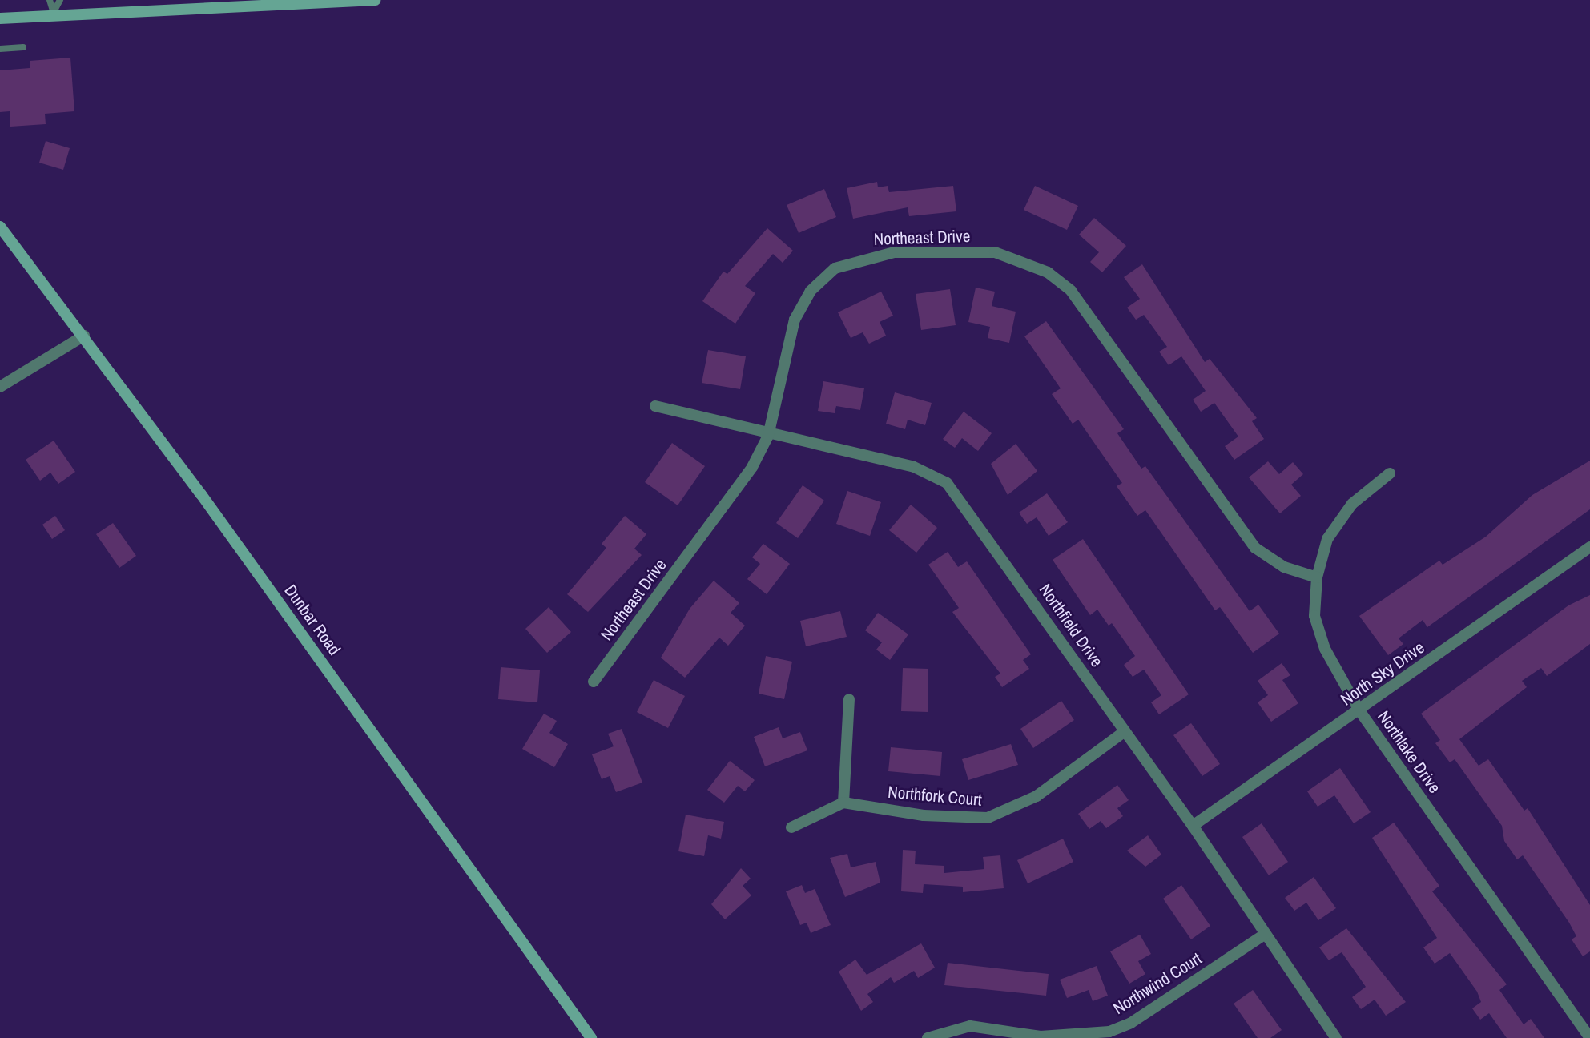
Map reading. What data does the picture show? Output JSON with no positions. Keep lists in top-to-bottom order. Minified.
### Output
{"streets":{"street":["Northeast Drive","Dunbar Road","Northfield Drive","North Sky Drive","Northlake Drive","Northfork Court","Northwind Court"]},"crossings":[["Northeast Drive","Northfield Drive"],["Northeast Drive","Northlake Drive"],["Northfield Drive","North Sky Drive"],["Northfield Drive","Northfork Court"],["Northfield Drive","Northwind Court"],["North Sky Drive","Northlake Drive"]]}
